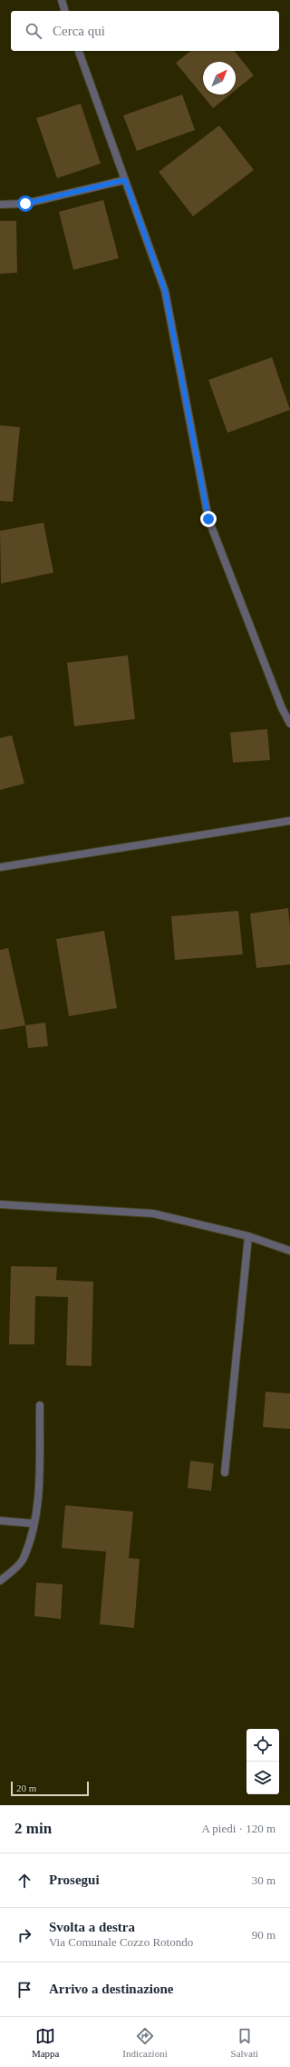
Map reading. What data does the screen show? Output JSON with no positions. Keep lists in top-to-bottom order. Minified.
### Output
{"scale_bar":"20 m","north":"top right","page":{"search":"Cerca qui","scale":"20 m","heading":["2 min","A piedi · 120 m"],"list":[["Prosegui","30 m"],["Svolta a destra","Via Comunale Cozzo Rotondo","90 m"],"Arrivo a destinazione"],"nav":["Mappa","Indicazioni","Salvati"]}}
